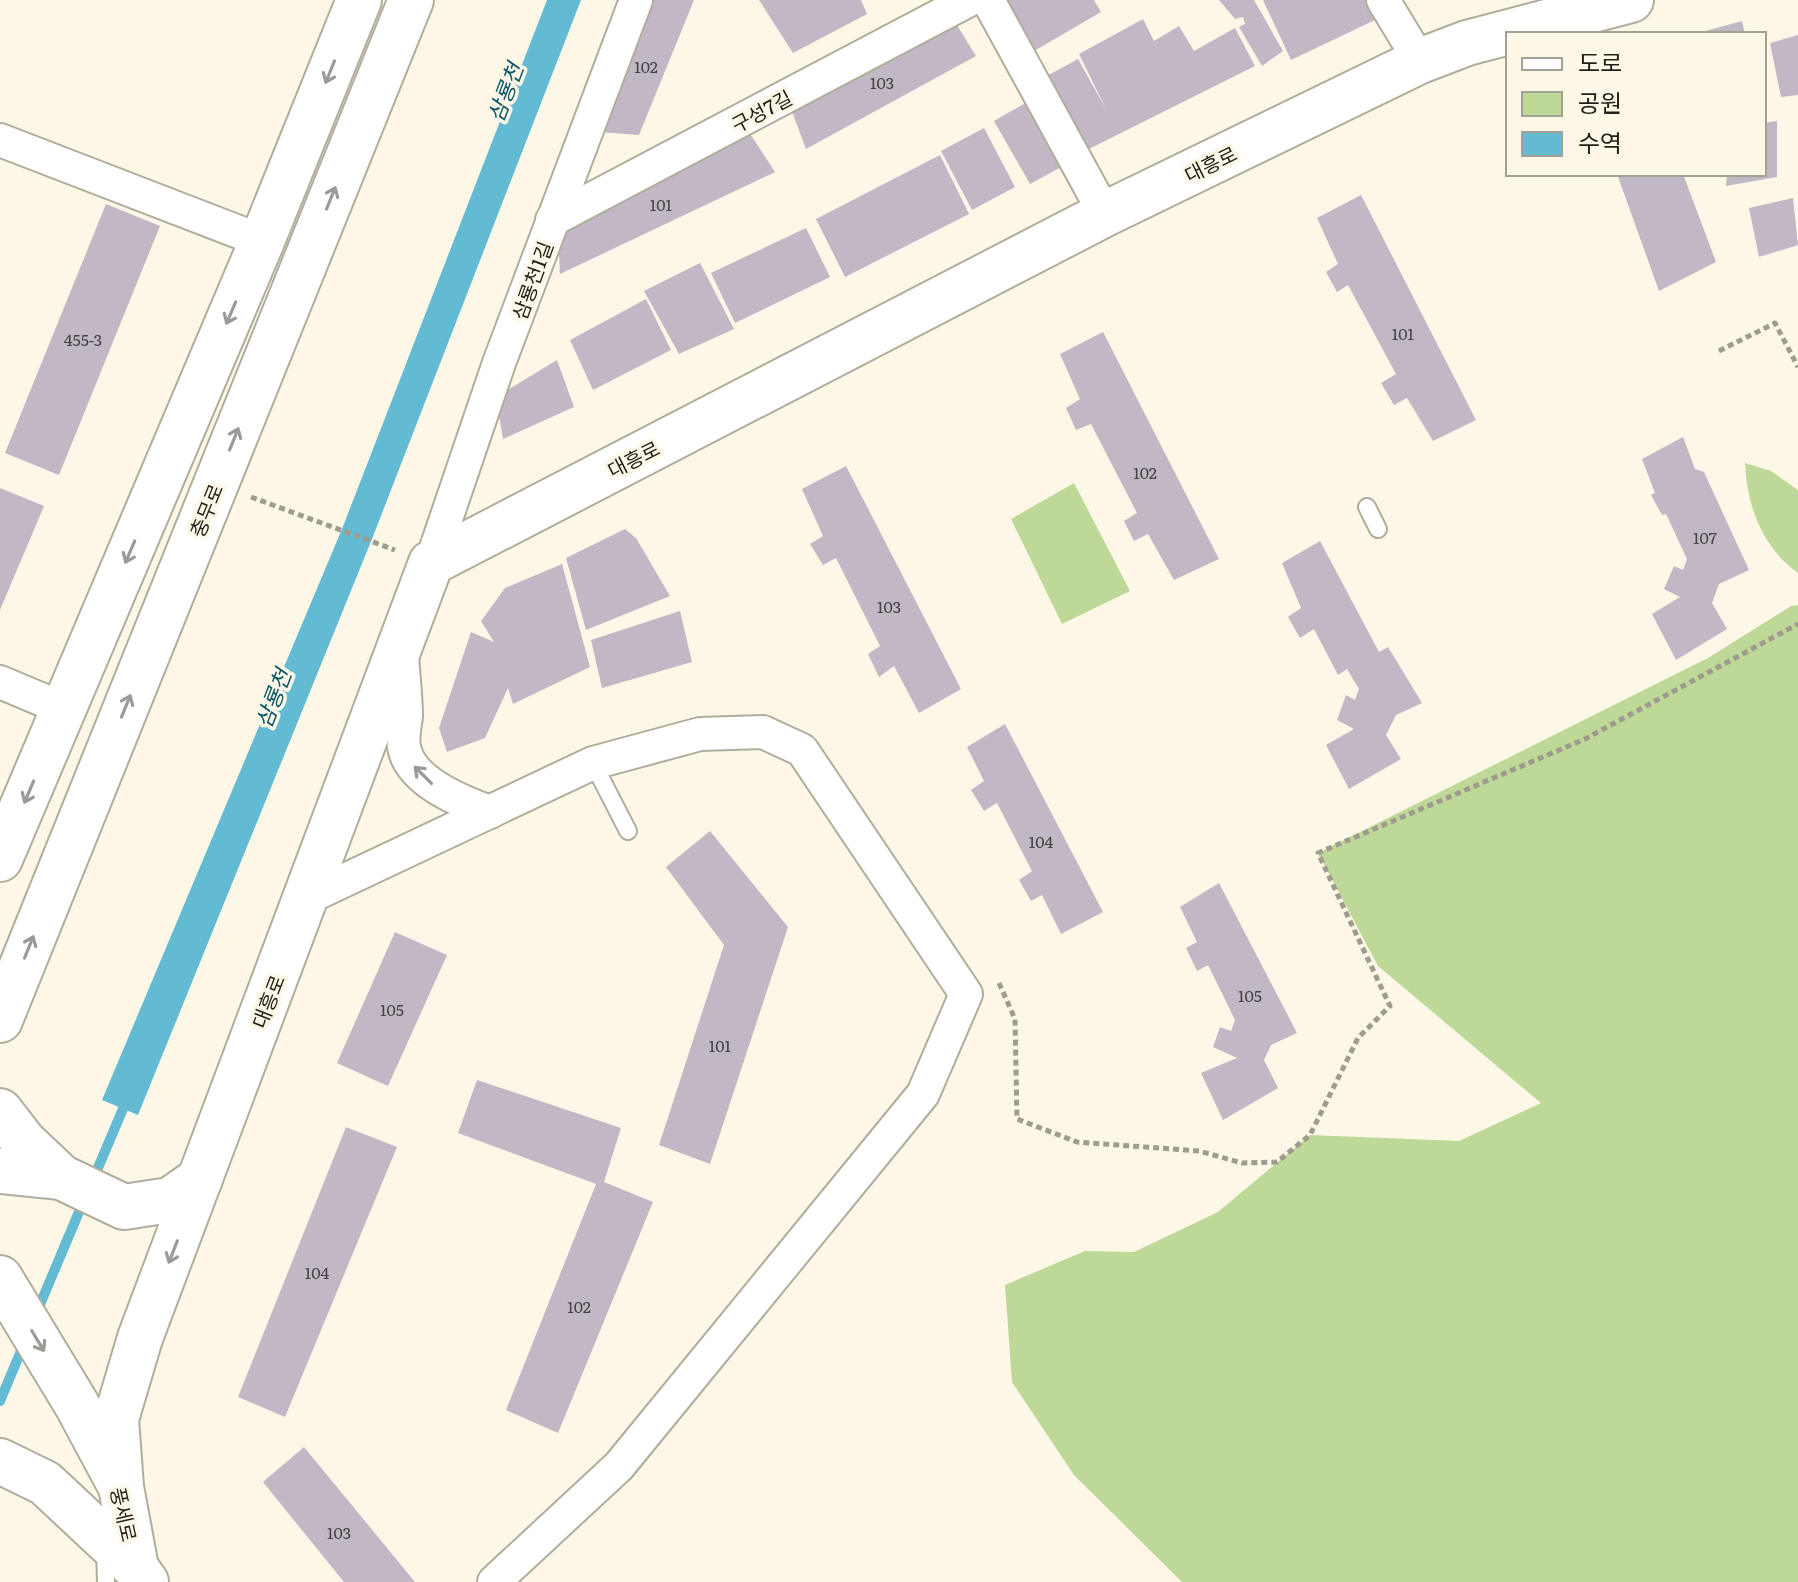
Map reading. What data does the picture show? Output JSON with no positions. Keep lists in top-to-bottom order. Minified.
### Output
{"streets":{"street":["구성7길","대흥로","삼룡천1길","충무로","풍세로"]},"crossings":[["구성7길","삼룡천1길"],["대흥로","삼룡천1길"],["대흥로","풍세로"]],"water":["삼룡천"],"house_numbers":["102","103","101","101","455-3","102","107","103","104","105","105","101","104","102","103"],"legend":["도로","공원","수역"]}
